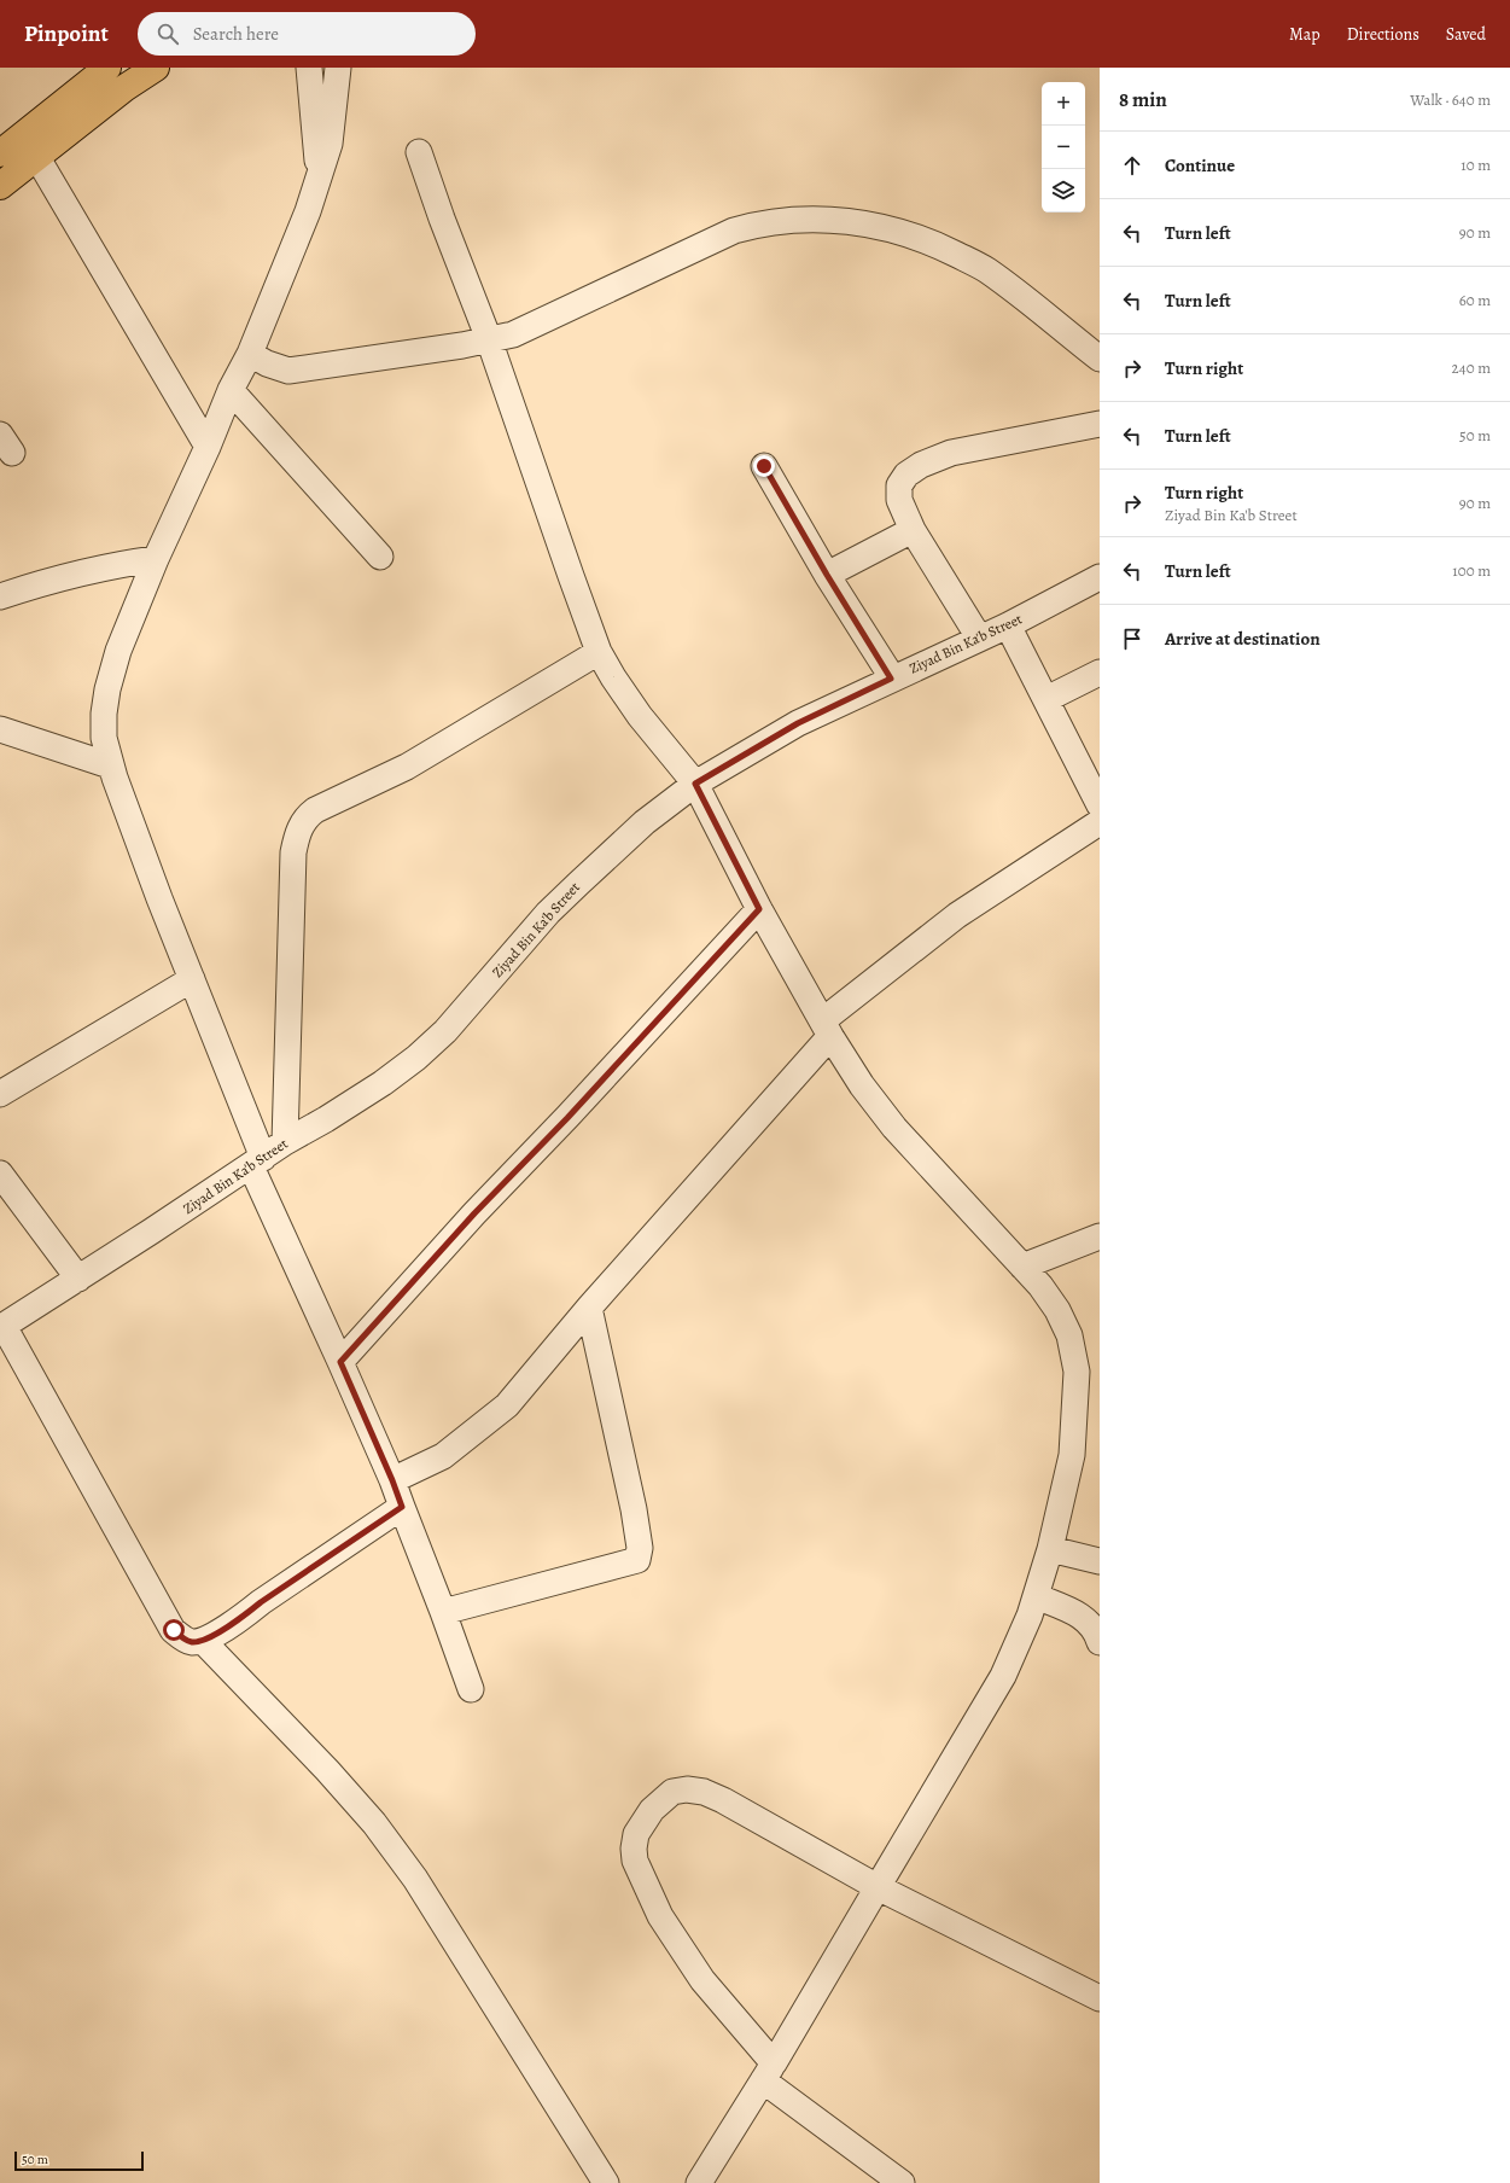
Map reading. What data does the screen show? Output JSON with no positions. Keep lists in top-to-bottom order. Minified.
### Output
{"streets":{"street":["Ziyad Bin Ka'b Street"]},"scale_bar":"50 m","page":{"header":"Pinpoint","search":"Search here","nav":["Map","Directions","Saved"],"heading":["8 min","Walk · 640 m"],"map_buttons":["+","−"],"list":[["Continue","10 m"],["Turn left","90 m"],["Turn left","60 m"],["Turn right","240 m"],["Turn left","50 m"],["Turn right","Ziyad Bin Ka'b Street","90 m"],["Turn left","100 m"],"Arrive at destination"],"scale":"50 m"}}
